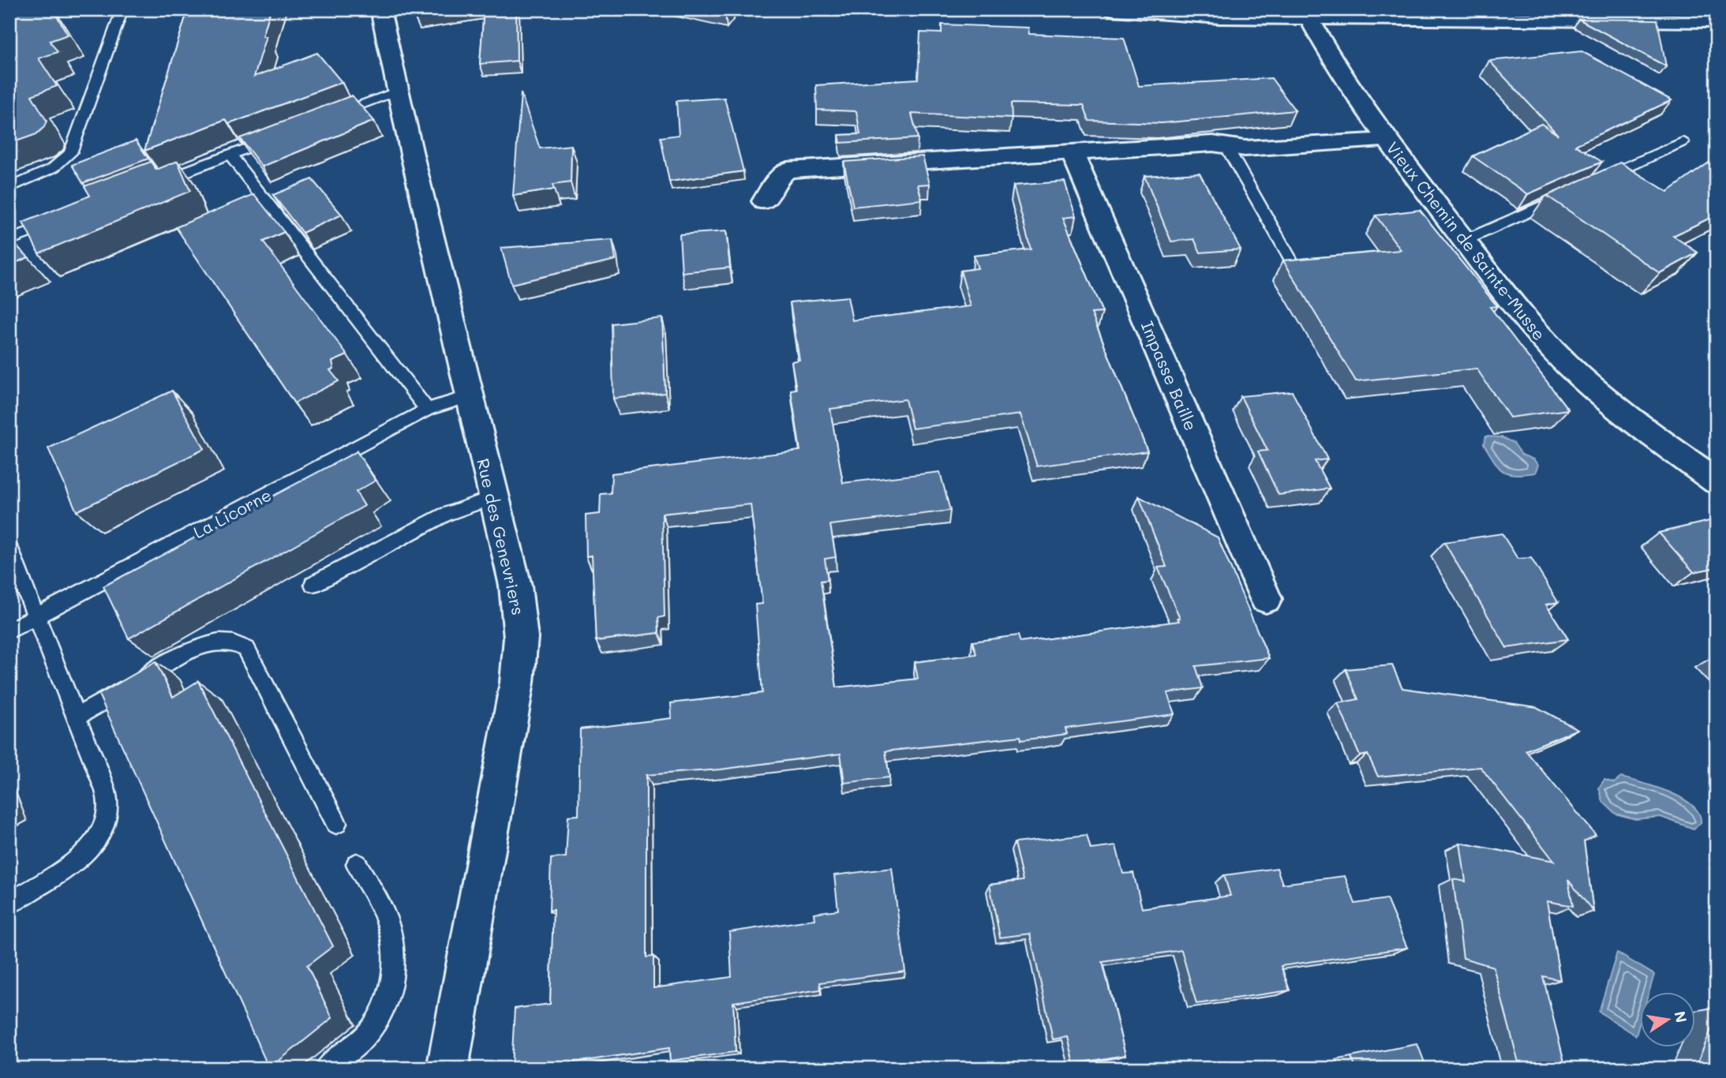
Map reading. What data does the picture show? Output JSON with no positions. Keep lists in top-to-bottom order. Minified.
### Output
{"streets":{"street":["Vieux Chemin de Sainte-Musse","Impasse Baille","Rue des Genevriers"],"lane":["La Licorne"]},"crossings":[["La Licorne","Rue des Genevriers"]],"north":"right"}
